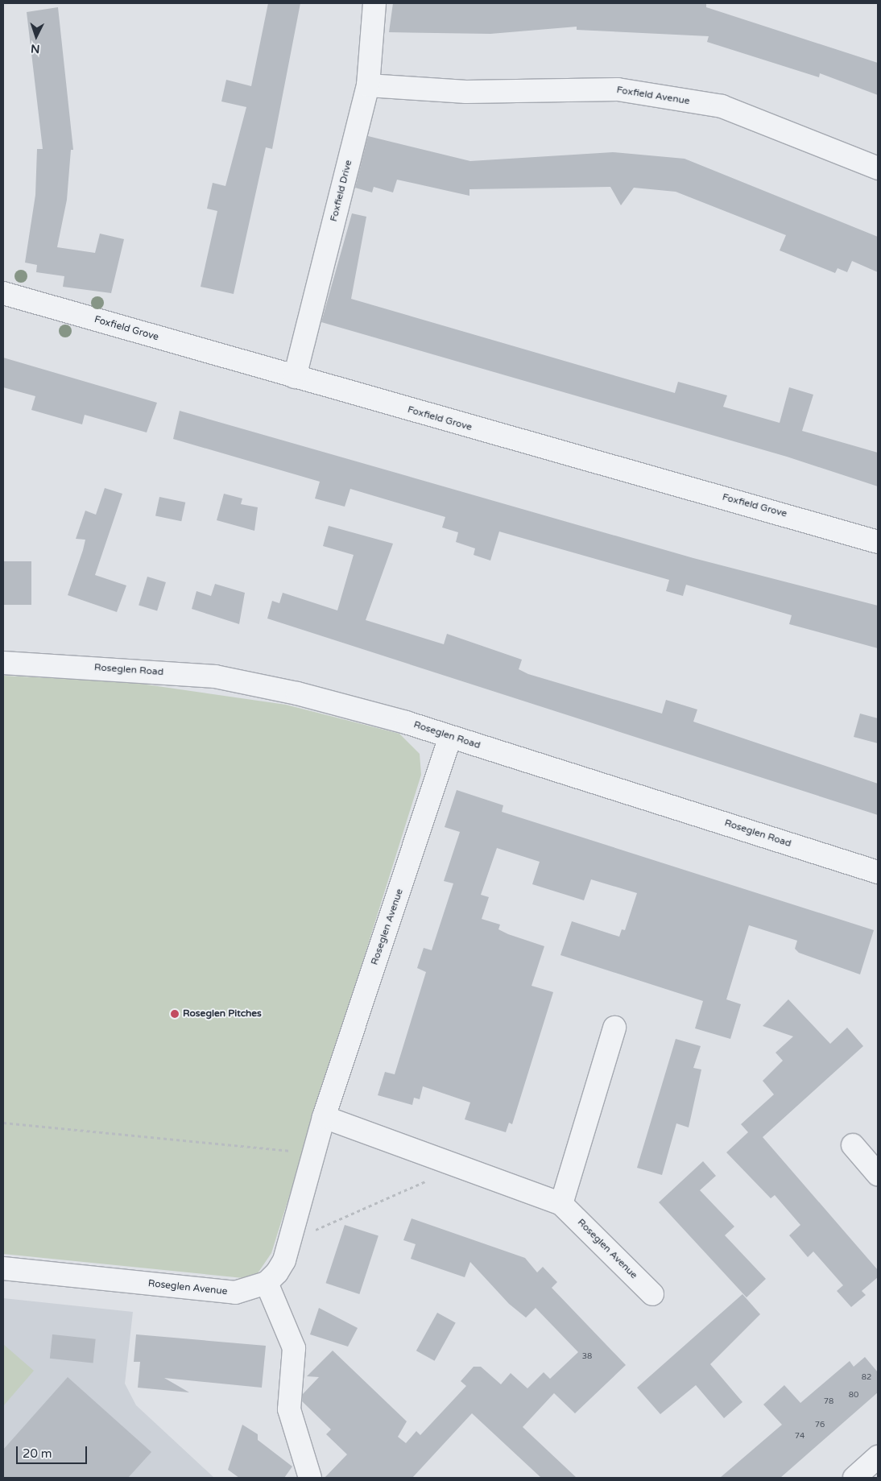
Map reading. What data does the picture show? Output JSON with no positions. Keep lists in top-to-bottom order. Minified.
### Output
{"streets":{"street":["Foxfield Avenue","Foxfield Drive","Foxfield Grove","Roseglen Road","Roseglen Avenue"]},"crossings":[["Foxfield Avenue","Foxfield Drive"],["Foxfield Drive","Foxfield Grove"],["Roseglen Road","Roseglen Avenue"]],"places":["Roseglen Pitches"],"house_numbers":["38","82","80","78","76","74"],"scale_bar":"20 m","north":"bottom"}
